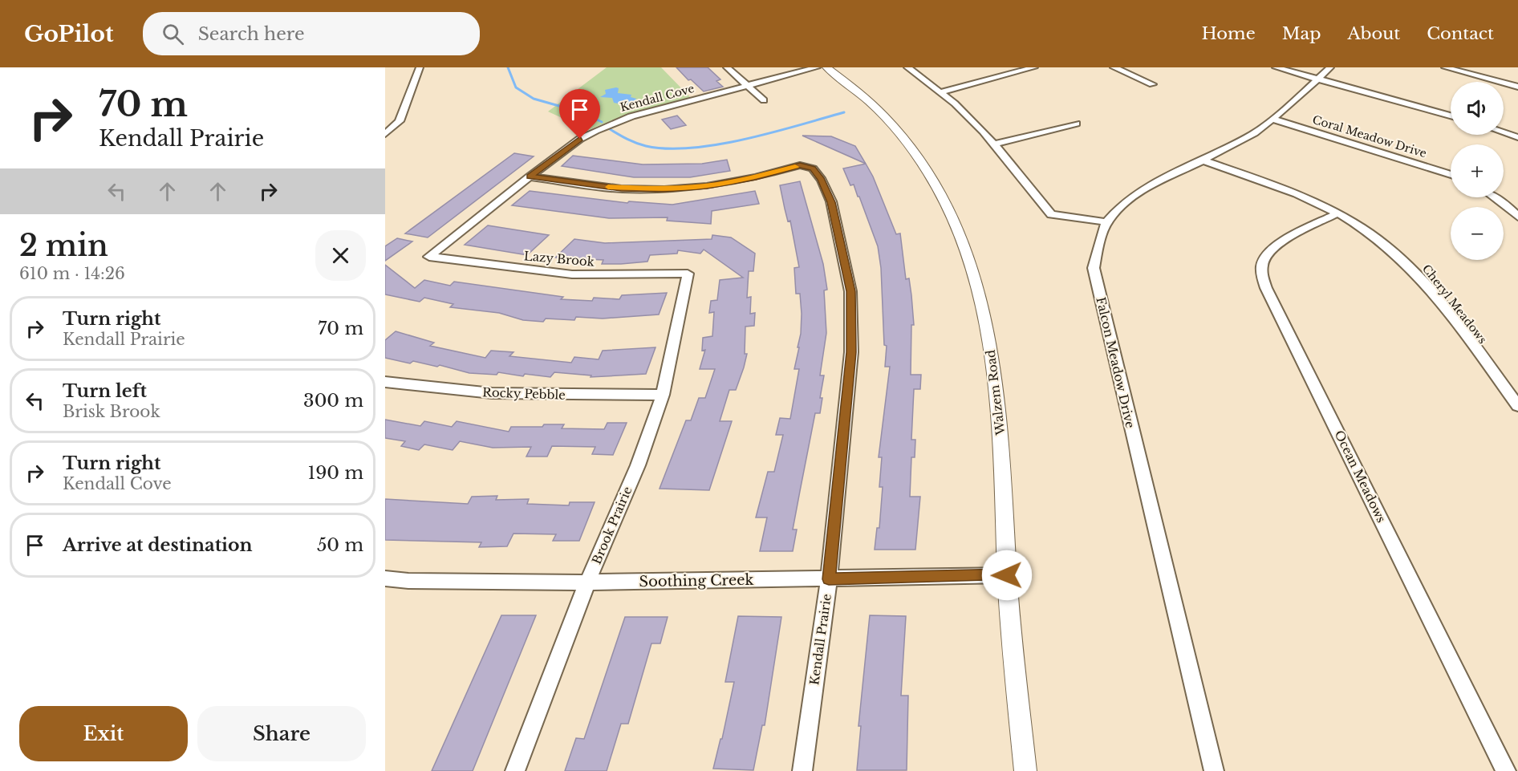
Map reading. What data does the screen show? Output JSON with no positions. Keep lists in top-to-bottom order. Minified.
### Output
{"streets":{"street":["Kendall Cove","Coral Meadow Drive","Lazy Brook","Cheryl Meadows","Falcon Meadow Drive","Walzem Road","Rocky Pebble","Ocean Meadows","Brook Prairie","Soothing Creek","Kendall Prairie"]},"crossings":[["Kendall Cove","Lazy Brook"],["Kendall Cove","Kendall Prairie"],["Coral Meadow Drive","Falcon Meadow Drive"],["Lazy Brook","Brook Prairie"],["Cheryl Meadows","Falcon Meadow Drive"],["Cheryl Meadows","Ocean Meadows"],["Walzem Road","Soothing Creek"],["Rocky Pebble","Brook Prairie"],["Brook Prairie","Soothing Creek"],["Soothing Creek","Kendall Prairie"]],"page":{"header":"GoPilot","search":"Search here","nav":["Home","Map","About","Contact"],"turn":["70 m","Kendall Prairie"],"map_buttons":["+","−"],"heading":["2 min","610 m · 14:26"],"list":[{"name":"Turn right","note":"Kendall Prairie","value":"70 m"},{"name":"Turn left","note":"Brisk Brook","value":"300 m"},{"name":"Turn right","note":"Kendall Cove","value":"190 m"},{"name":"Arrive at destination","value":"50 m"}],"buttons":["Exit","Share"]}}
